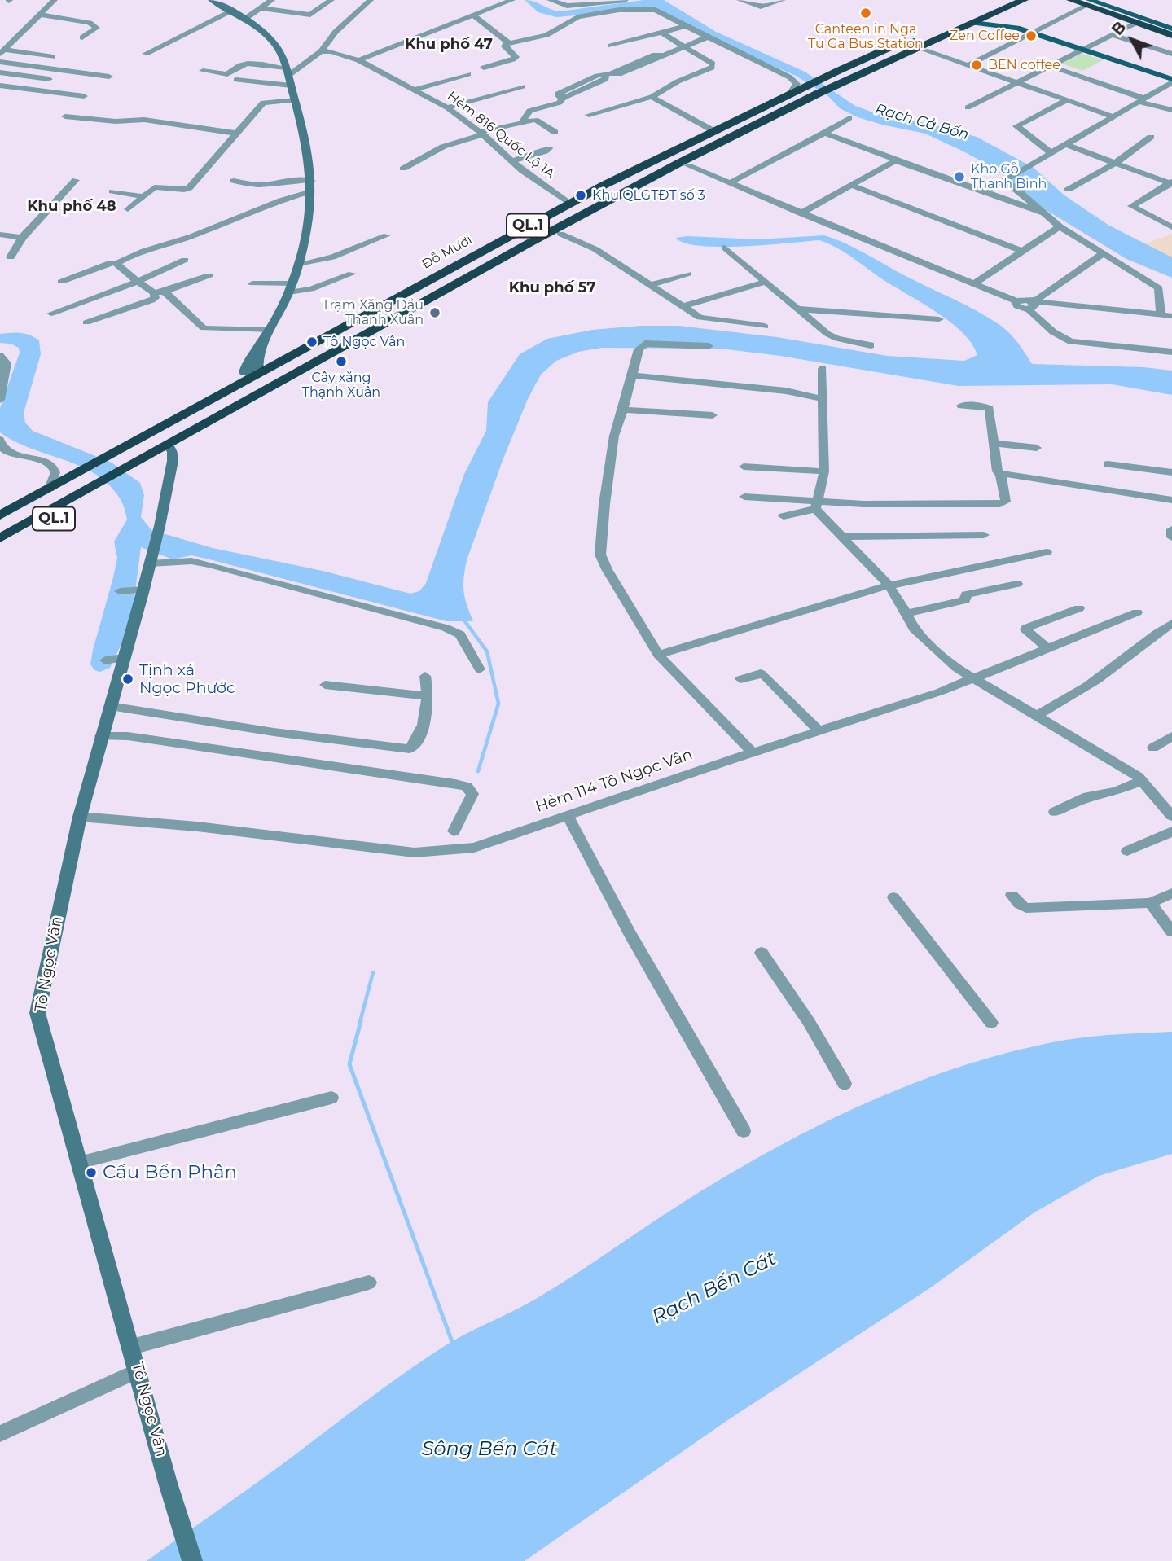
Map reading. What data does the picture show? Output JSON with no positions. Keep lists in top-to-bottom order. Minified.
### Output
{"streets":{"highway":["QL.1","Đỗ Mười"],"main road":["Tô Ngọc Vân"],"street":["Hẻm 816 Quốc Lộ 1A","Hẻm 114 Tô Ngọc Vân"]},"crossings":[["Hẻm 816 Quốc Lộ 1A","Đỗ Mười"],["QL.1","Đỗ Mười"],["Đỗ Mười","Tô Ngọc Vân"],["Hẻm 114 Tô Ngọc Vân","Tô Ngọc Vân"]],"districts":["Khu phố 47","Khu phố 48","Khu phố 57"],"water":["Rạch Cả Bốn","Rạch Bến Cát","Sông Bến Cát"],"places":["Canteen in Nga Tu Ga Bus Station","Zen Coffee","BEN coffee","Kho Gỗ Thanh Bình","Khu QLGTĐT số 3","Trạm Xăng Dầu Thanh Xuân","Tô Ngọc Vân","Cây xăng Thạnh Xuân","Tịnh xá Ngọc Phước","Cầu Bến Phân"],"north":"top left"}
